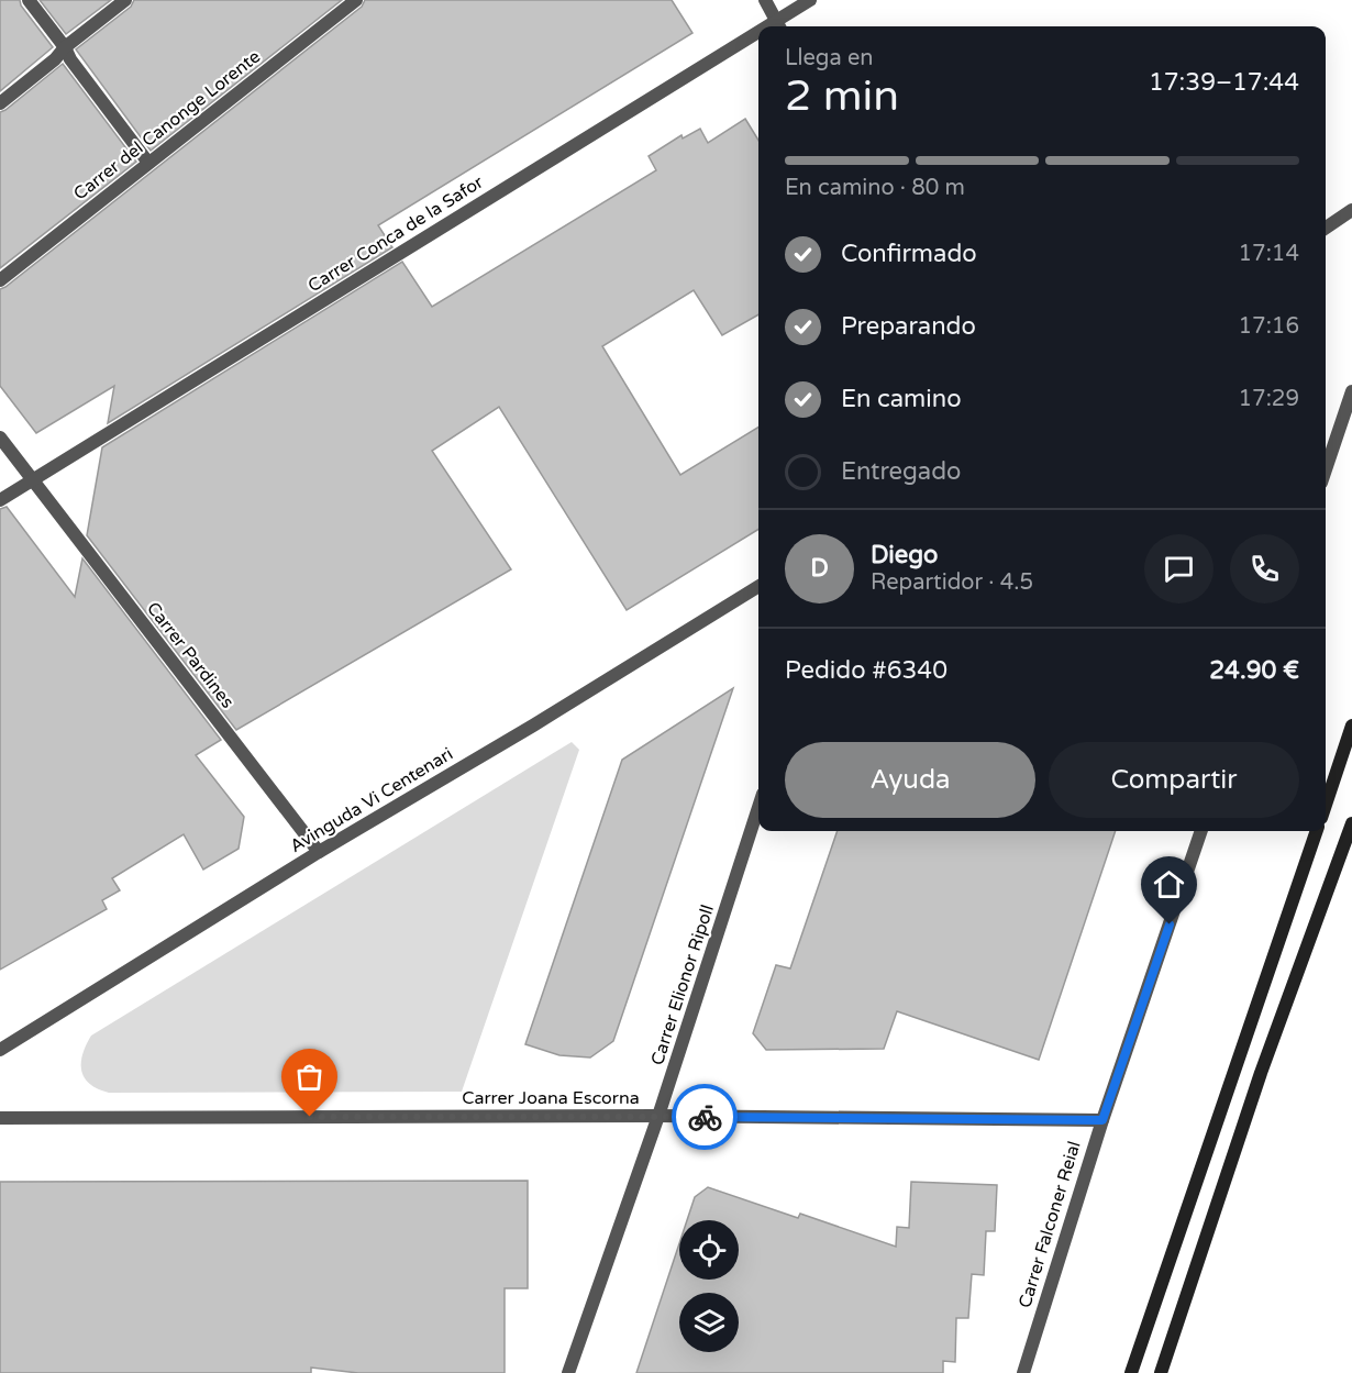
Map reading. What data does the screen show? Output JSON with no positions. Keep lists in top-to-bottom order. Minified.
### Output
{"streets":{"street":["Carrer del Canonge Lorente","Carrer Conca de la Safor","Carrer Pardines","Avinguda Vi Centenari","Carrer Elionor Ripoll","Carrer Joana Escorna","Carrer Falconer Reial"]},"crossings":[["Carrer Conca de la Safor","Carrer Pardines"],["Carrer Pardines","Avinguda Vi Centenari"],["Carrer Elionor Ripoll","Carrer Joana Escorna"],["Carrer Joana Escorna","Carrer Falconer Reial"]],"page":{"heading":["2 min","Llega en","17:39–17:44"],"panel":["Diego","Repartidor · 4.5","Pedido #6340","24.90 €"],"bar":"En camino · 80 m","list":[["Confirmado","17:14"],["Preparando","17:16"],["En camino","17:29"],"Entregado"],"round":"D","buttons":["Ayuda","Compartir"]}}
